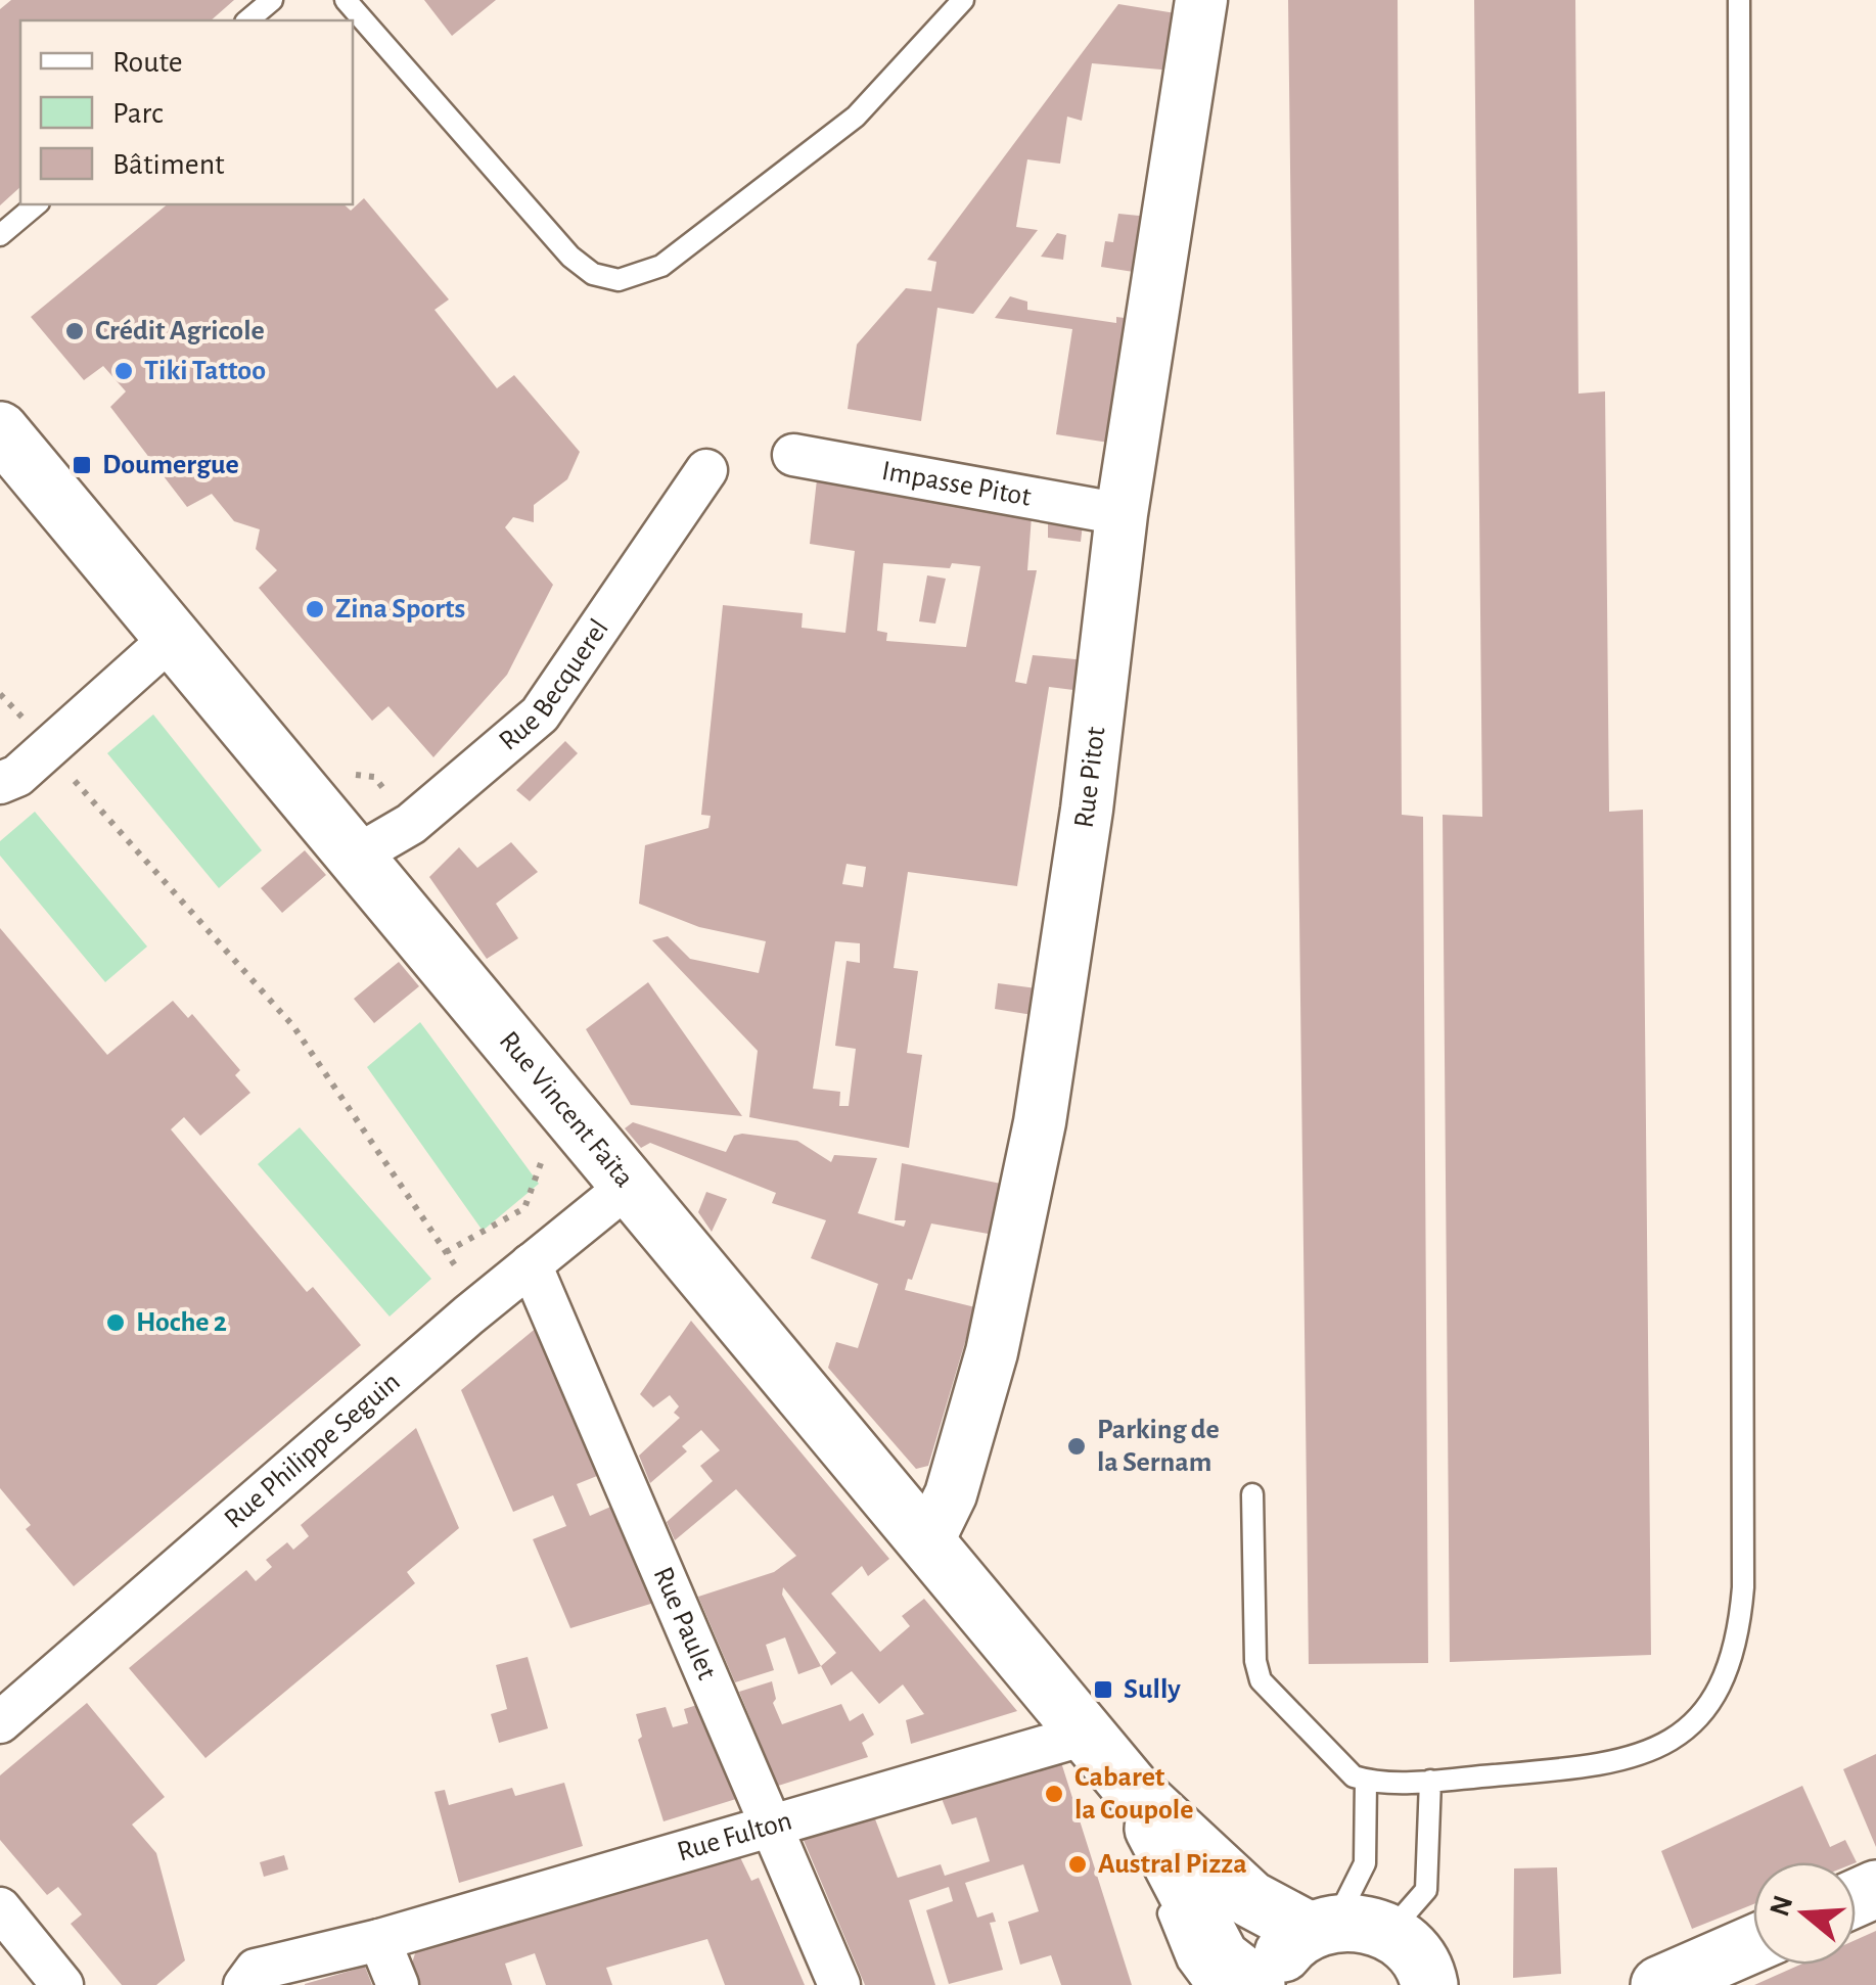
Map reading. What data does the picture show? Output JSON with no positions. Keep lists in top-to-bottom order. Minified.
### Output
{"streets":{"main road":["Rue Vincent Faïta"],"street":["Impasse Pitot","Rue Becquerel","Rue Pitot","Rue Philippe Seguin","Rue Paulet","Rue Fulton"]},"crossings":[["Impasse Pitot","Rue Pitot"],["Rue Becquerel","Rue Vincent Faïta"],["Rue Pitot","Rue Vincent Faïta"],["Rue Vincent Faïta","Rue Philippe Seguin"],["Rue Vincent Faïta","Rue Fulton"],["Rue Philippe Seguin","Rue Paulet"],["Rue Paulet","Rue Fulton"]],"places":{"other":["Crédit Agricole","Tiki Tattoo","Zina Sports","Hoche 2","Parking de la Sernam","Cabaret la Coupole","Austral Pizza"],"transit":["Doumergue","Sully"]},"legend":["Route","Parc","Bâtiment"],"north":"left"}
